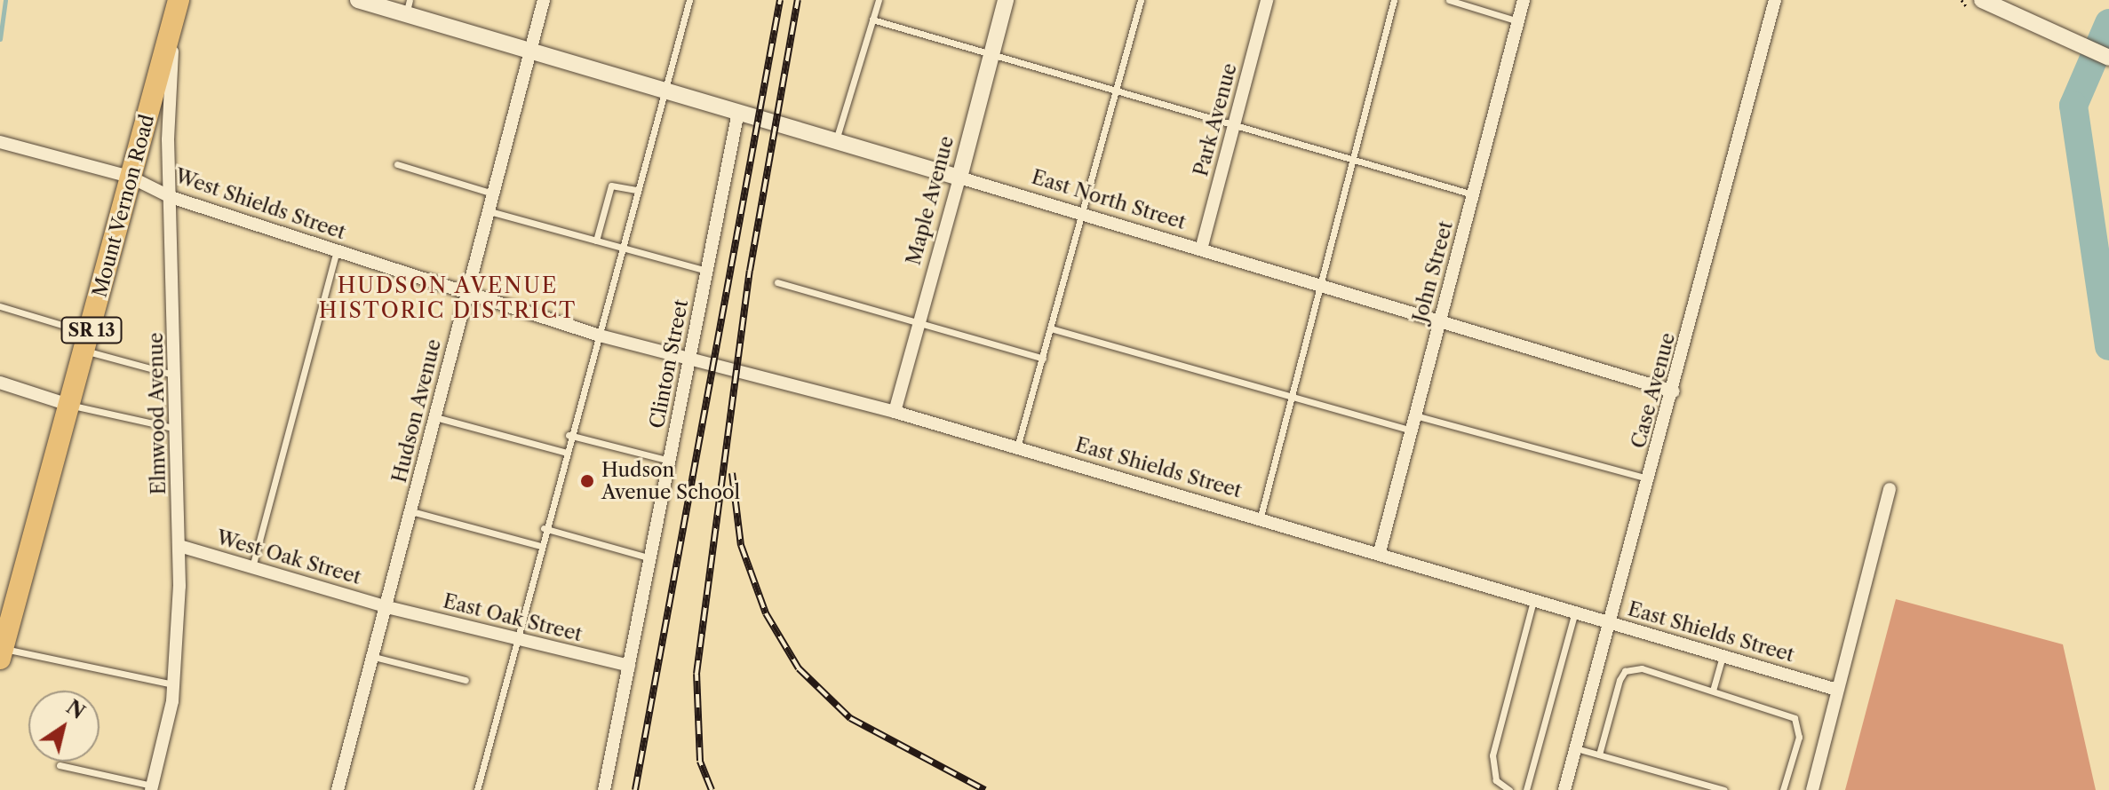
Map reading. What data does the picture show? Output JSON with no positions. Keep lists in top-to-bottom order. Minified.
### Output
{"streets":{"highway":["Mount Vernon Road","SR 13"],"street":["Park Avenue","East North Street","Maple Avenue","West Shields Street","John Street","Clinton Street","Case Avenue","Hudson Avenue","Elmwood Avenue","East Shields Street","West Oak Street","East Oak Street"]},"crossings":[["Park Avenue","East North Street"],["East North Street","Maple Avenue"],["East North Street","John Street"],["East North Street","Clinton Street"],["East North Street","Case Avenue"],["East North Street","Hudson Avenue"],["Maple Avenue","East Shields Street"],["West Shields Street","Mount Vernon Road"],["West Shields Street","Hudson Avenue"],["West Shields Street","Elmwood Avenue"],["West Shields Street","East Shields Street"],["Mount Vernon Road","Elmwood Avenue"],["John Street","East Shields Street"],["Clinton Street","East Shields Street"],["Clinton Street","East Oak Street"],["Case Avenue","East Shields Street"],["Hudson Avenue","East Shields Street"],["Hudson Avenue","West Oak Street"],["Hudson Avenue","East Oak Street"],["Elmwood Avenue","West Oak Street"],["West Oak Street","East Oak Street"]],"districts":["HUDSON AVENUE HISTORIC DISTRICT"],"places":["Hudson Avenue School"],"north":"top right"}
